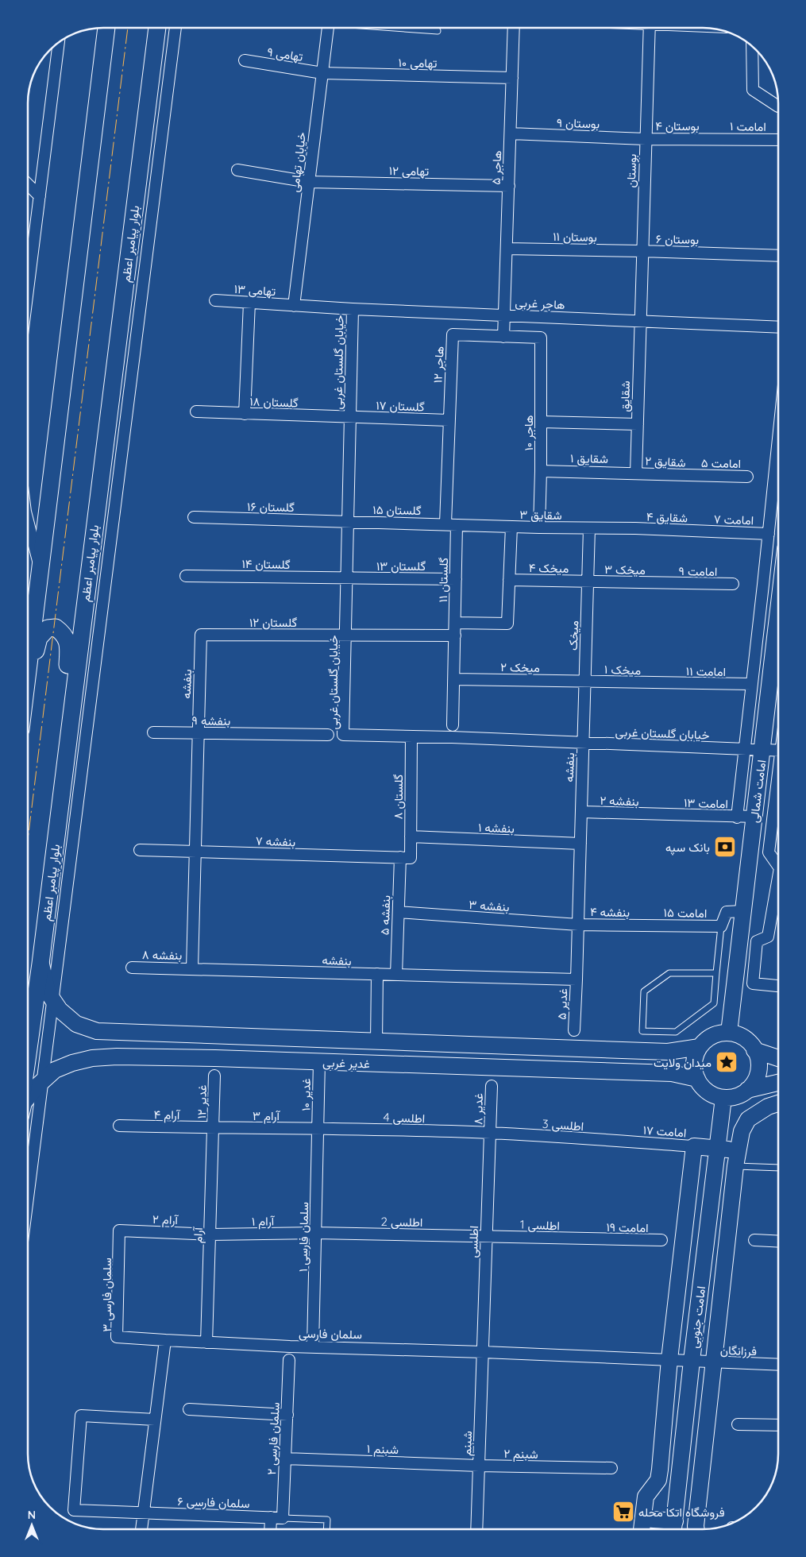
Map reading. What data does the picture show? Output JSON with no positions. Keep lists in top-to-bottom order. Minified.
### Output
{"streets":{"main road":["بلوار پیامبر اعظم","امامت شمالی","غدیر غربی","امامت جنوبی"],"street":["تهامی ۹","تهامی ۱۰","بوستان ۹","بوستان ۴","امامت ۱","خیابان تهامی","هاجر ۵","تهامی ۱۲","بوستان","بوستان ۱۱","بوستان ۶","تهامی ۱۳","هاجر غربی","خیابان گلستان غربی","هاجر ۱۲","شقایق","گلستان ۱۸","گلستان ۱۷","هاجر ۱۰","شقایق ۱","شقایق ۲","امامت ۵","گلستان ۱۶","گلستان ۱۵","شقایق ۳","شقایق ۴","امامت ۷","گلستان ۱۴","گلستان ۱۳","میخک ۴","میخک ۳","امامت ۹","گلستان ۱۱","گلستان ۱۲","میخک","میخک ۲","میخک ۱","امامت ۱۱","بنفشه","بنفشه ۹","گلستان ۸","بنفشه ۲","امامت ۱۳","بنفشه ۱","بنفشه ۷","بنفشه ۳","بنفشه ۴","امامت ۱۵","بنفشه ۵","بنفشه ۸","غدیر ۵","غدیر ۱۰","غدیر ۱۲","غدیر ۸","آرام ۴","آرام ۳","اطلسی 4","اطلسی 3","امامت ۱۷","آرام ۲","آرام ۱","اطلسی 2","اطلسی 1","امامت ۱۹","آرام","سلمان فارسی ۱","اطلسی","سلمان فارسی ۳","سلمان فارسی","فرزانگان","سلمان فارسی ۲","شبنم","شبنم ۱","شبنم ۲","سلمان فارسی ۶"]},"crossings":[["تهامی ۹","تهامی ۱۰"],["تهامی ۹","خیابان تهامی"],["تهامی ۱۰","خیابان تهامی"],["تهامی ۱۰","هاجر ۵"],["بوستان ۹","بوستان ۴"],["بوستان ۹","هاجر ۵"],["بوستان ۹","بوستان"],["بوستان ۴","امامت ۱"],["بوستان ۴","بوستان"],["خیابان تهامی","تهامی ۱۲"],["خیابان تهامی","تهامی ۱۳"],["خیابان تهامی","هاجر غربی"],["هاجر ۵","تهامی ۱۲"],["هاجر ۵","بوستان ۱۱"],["هاجر ۵","هاجر غربی"],["هاجر ۵","هاجر ۱۲"],["هاجر ۵","هاجر ۱۰"],["بوستان","بوستان ۱۱"],["بوستان","بوستان ۶"],["بوستان","هاجر غربی"],["بوستان","شقایق"],["بوستان ۱۱","بوستان ۶"],["بلوار پیامبر اعظم","غدیر غربی"],["تهامی ۱۳","هاجر غربی"],["هاجر غربی","خیابان گلستان غربی"],["هاجر غربی","شقایق"],["خیابان گلستان غربی","گلستان ۱۸"],["خیابان گلستان غربی","گلستان ۱۷"],["خیابان گلستان غربی","گلستان ۱۶"],["خیابان گلستان غربی","گلستان ۱۵"],["خیابان گلستان غربی","گلستان ۱۴"],["خیابان گلستان غربی","گلستان ۱۳"],["خیابان گلستان غربی","گلستان ۱۲"],["خیابان گلستان غربی","میخک"],["خیابان گلستان غربی","بنفشه"],["خیابان گلستان غربی","امامت شمالی"],["خیابان گلستان غربی","گلستان ۸"],["هاجر ۱۲","گلستان ۱۷"],["هاجر ۱۲","هاجر ۱۰"],["هاجر ۱۲","گلستان ۱۵"],["هاجر ۱۲","شقایق ۳"],["شقایق","شقایق ۱"],["شقایق","شقایق ۲"],["گلستان ۱۸","گلستان ۱۷"],["هاجر ۱۰","شقایق ۱"],["هاجر ۱۰","شقایق ۳"],["شقایق ۱","شقایق ۲"],["شقایق ۲","امامت ۵"],["گلستان ۱۶","گلستان ۱۵"],["گلستان ۱۵","شقایق ۳"],["شقایق ۳","شقایق ۴"],["شقایق ۳","گلستان ۱۱"],["شقایق ۳","میخک"],["شقایق ۴","امامت ۷"],["گلستان ۱۴","گلستان ۱۳"],["گلستان ۱۳","گلستان ۱۱"],["میخک ۴","میخک ۳"],["میخک ۴","میخک"],["میخک ۳","امامت ۹"],["میخک ۳","میخک"],["گلستان ۱۱","میخک ۲"],["گلستان ۱۲","بنفشه"],["میخک","میخک ۲"],["میخک","میخک ۱"],["میخک","بنفشه"],["میخک ۲","میخک ۱"],["میخک ۱","امامت ۱۱"],["بنفشه","بنفشه ۹"],["بنفشه","بنفشه ۲"],["بنفشه","بنفشه ۱"],["بنفشه","بنفشه ۷"],["بنفشه","بنفشه ۳"],["بنفشه","بنفشه ۴"],["بنفشه","بنفشه ۵"],["بنفشه","بنفشه ۸"],["بنفشه","غدیر ۵"],["امامت شمالی","امامت ۱۳"],["امامت شمالی","امامت ۱۵"],["امامت شمالی","غدیر غربی"],["امامت شمالی","امامت جنوبی"],["گلستان ۸","بنفشه ۱"],["گلستان ۸","بنفشه ۷"],["گلستان ۸","بنفشه ۵"],["بنفشه ۲","امامت ۱۳"],["بنفشه ۷","بنفشه ۵"],["بنفشه ۳","بنفشه ۴"],["بنفشه ۳","بنفشه ۵"],["بنفشه ۴","امامت ۱۵"],["غدیر غربی","غدیر ۱۰"],["غدیر غربی","امامت جنوبی"],["غدیر ۱۰","آرام ۳"],["غدیر ۱۰","اطلسی 4"],["غدیر ۱۰","سلمان فارسی ۱"],["غدیر ۱۲","آرام ۴"],["غدیر ۱۲","آرام ۳"],["غدیر ۱۲","آرام"],["غدیر ۸","اطلسی 4"],["غدیر ۸","اطلسی 3"],["غدیر ۸","اطلسی"],["آرام ۴","آرام ۳"],["آرام ۴","آرام"],["آرام ۳","اطلسی 4"],["آرام ۳","آرام"],["آرام ۳","سلمان فارسی ۱"],["اطلسی 4","اطلسی 3"],["اطلسی 4","سلمان فارسی ۱"],["اطلسی 4","اطلسی"],["اطلسی 3","امامت ۱۷"],["اطلسی 3","اطلسی"],["آرام ۲","آرام ۱"],["آرام ۲","آرام"],["آرام ۲","سلمان فارسی ۳"],["آرام ۱","اطلسی 2"],["آرام ۱","آرام"],["آرام ۱","سلمان فارسی ۱"],["اطلسی 2","اطلسی 1"],["اطلسی 2","سلمان فارسی ۱"],["اطلسی 2","اطلسی"],["اطلسی 1","امامت ۱۹"],["اطلسی 1","اطلسی"],["آرام","سلمان فارسی"],["سلمان فارسی ۱","سلمان فارسی"],["اطلسی","سلمان فارسی"],["اطلسی","شبنم"],["سلمان فارسی ۳","سلمان فارسی"],["امامت جنوبی","سلمان فارسی"],["امامت جنوبی","فرزانگان"],["سلمان فارسی","فرزانگان"],["سلمان فارسی","شبنم"],["سلمان فارسی ۲","شبنم ۱"],["سلمان فارسی ۲","سلمان فارسی ۶"],["شبنم","شبنم ۱"],["شبنم","شبنم ۲"],["شبنم ۱","شبنم ۲"]],"places":{"bank":["بانک سپه"],"place":["میدان ولایت"],"supermarket":["فروشگاه اتکا محله"]},"north":"top"}
